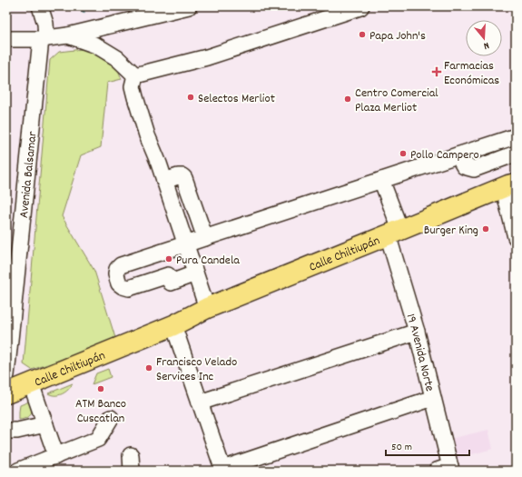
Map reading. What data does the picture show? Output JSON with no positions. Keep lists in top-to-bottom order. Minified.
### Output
{"streets":{"main road":["Calle Chiltiupán"],"street":["Avenida Balsamar","19 Avenida Norte"]},"crossings":[["Calle Chiltiupán","19 Avenida Norte"]],"places":{"other":["Papa John's","Selectos Merliot","Centro Comercial Plaza Merliot","Pollo Campero","Burger King","Pura Candela","Francisco Velado Services Inc","ATM Banco Cuscatlan"],"health":["Farmacias Económicas"]},"scale_bar":"50 m","north":"bottom"}
